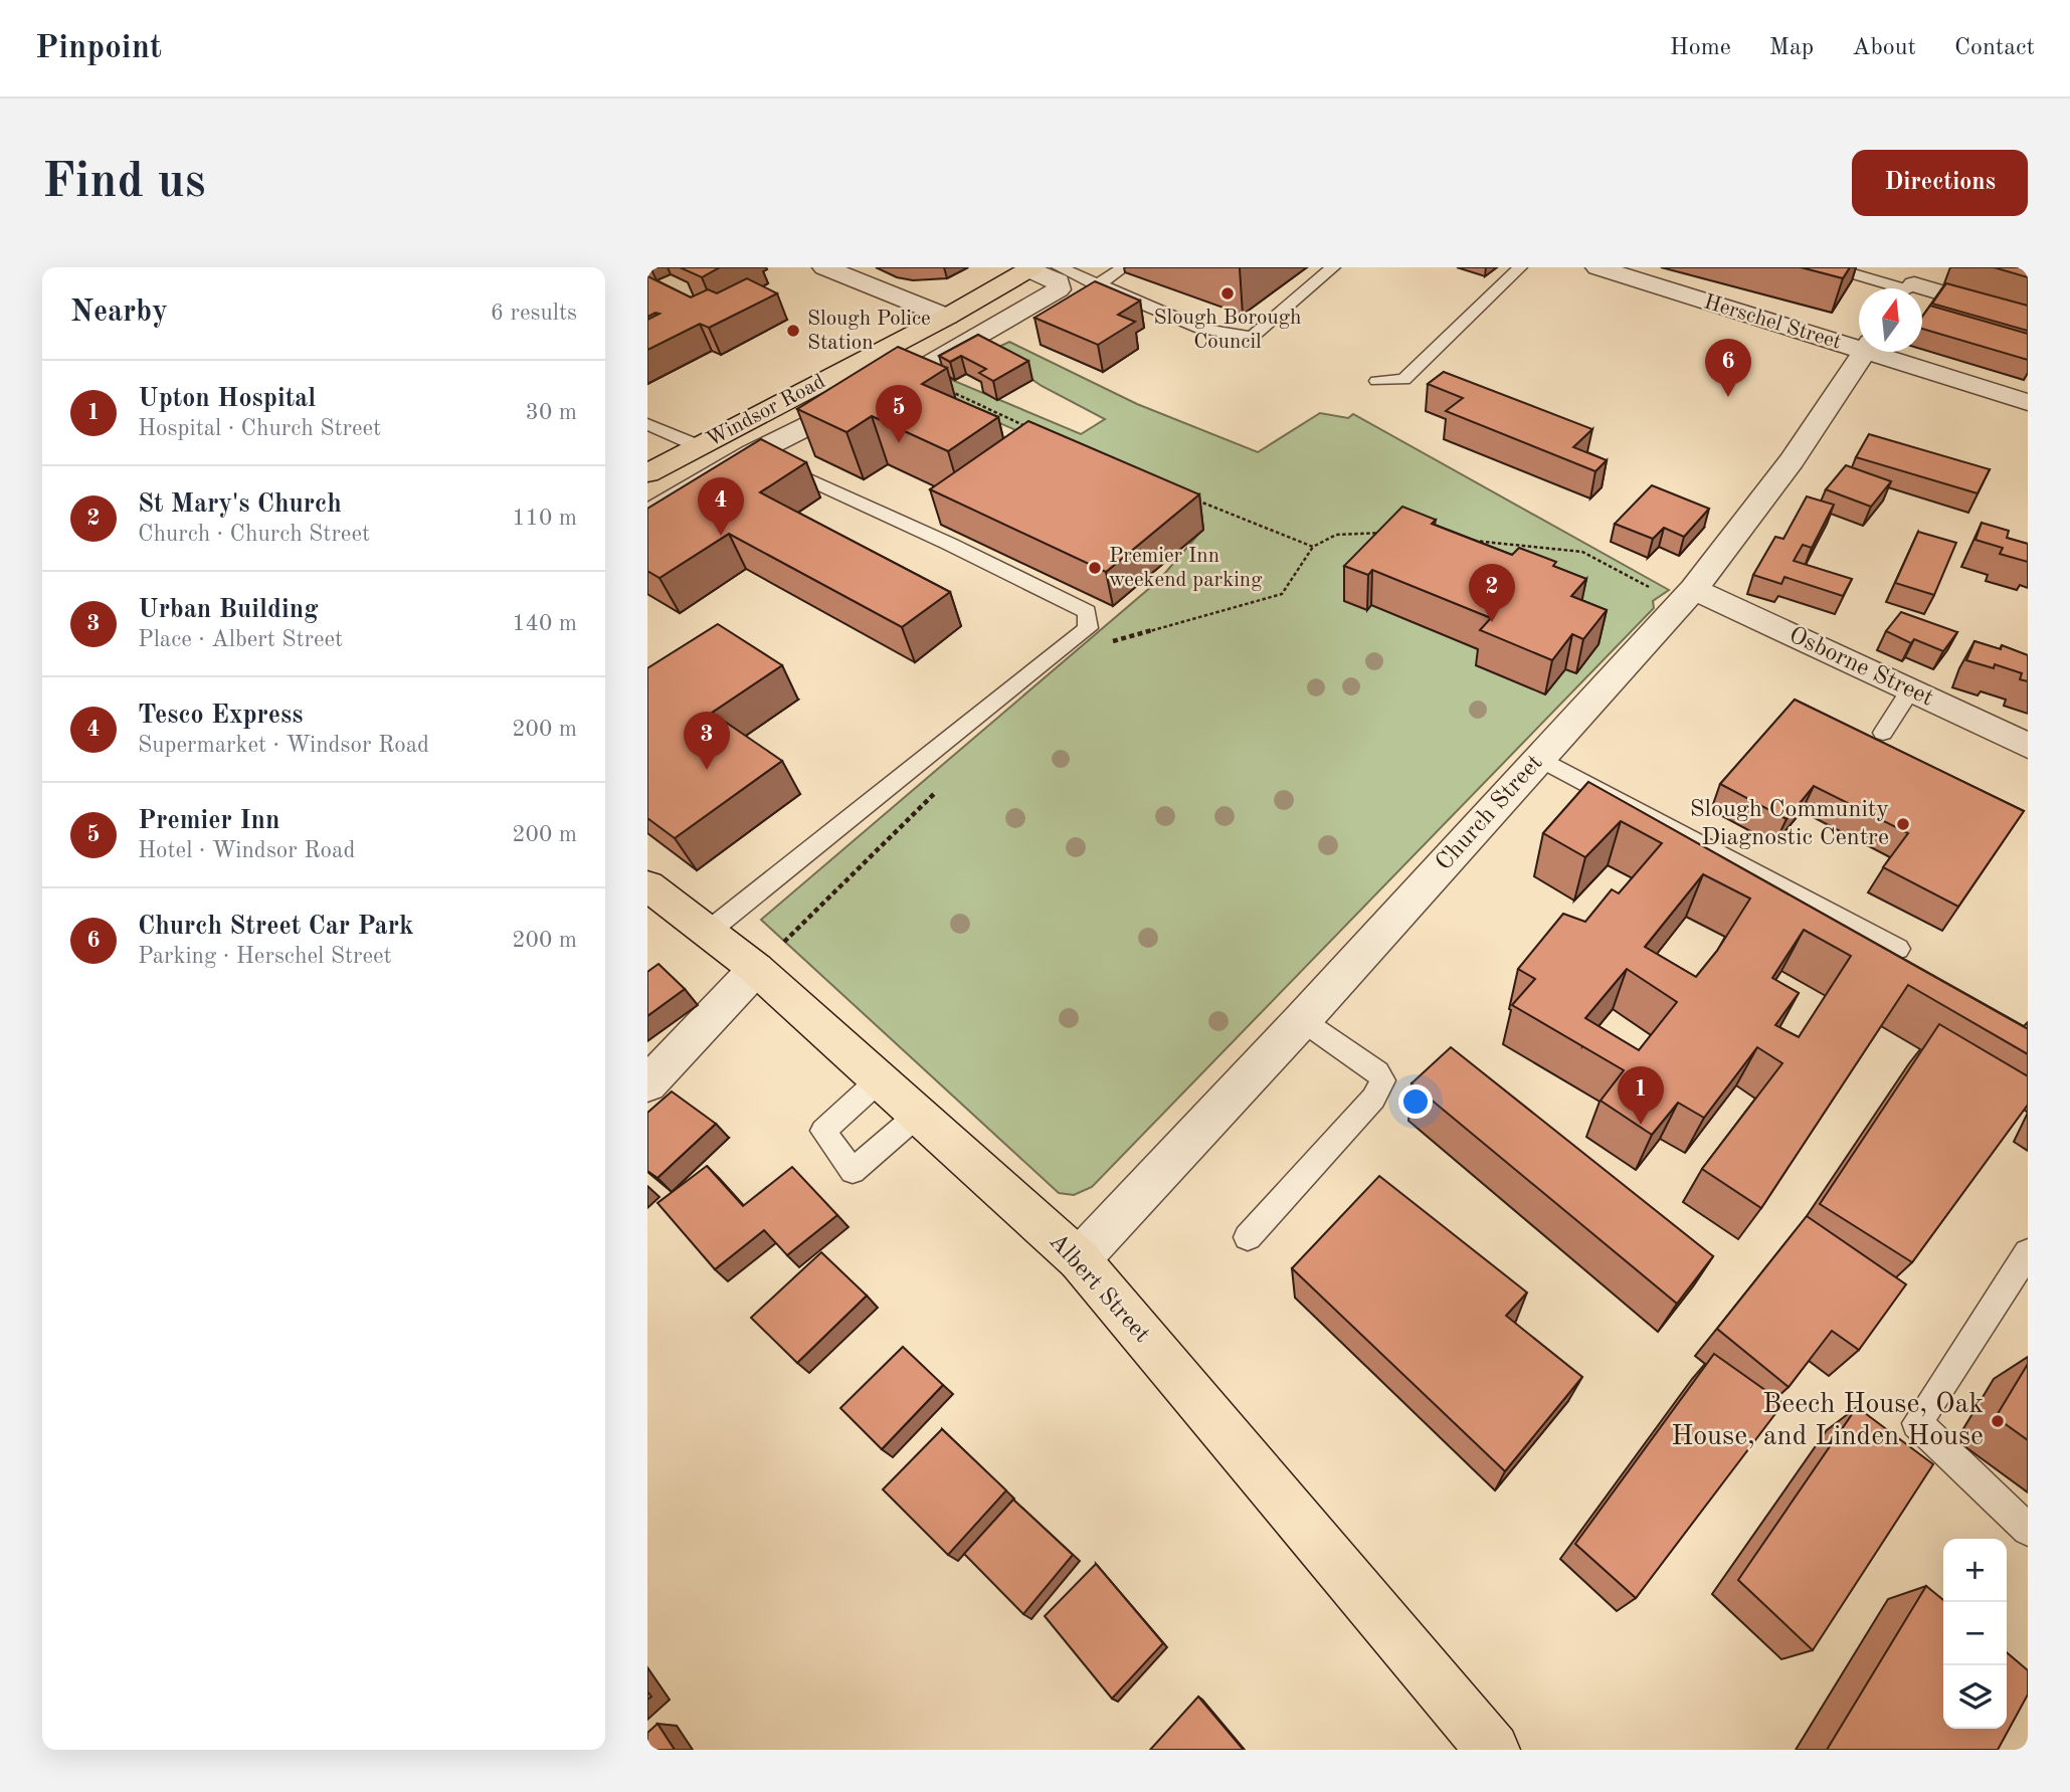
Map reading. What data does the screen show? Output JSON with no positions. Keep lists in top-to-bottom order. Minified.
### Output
{"streets":{"main road":["Windsor Road","Albert Street"],"street":["Herschel Street","Osborne Street","Church Street"]},"crossings":[["Osborne Street","Church Street"],["Church Street","Albert Street"]],"places":["Slough Borough Council","Slough Police Station","Premier Inn weekend parking","Slough Community Diagnostic Centre","Beech House, Oak House, and Linden House"],"north":"top","page":{"header":"Pinpoint","nav":["Home","Map","About","Contact"],"buttons":"Directions","title":"Find us","heading":["Nearby","6 results"],"pins":["6","5","4","2","3","1"],"list":[{"mark":"1","name":"Upton Hospital","note":"Hospital · Church Street","value":"30 m"},{"mark":"2","name":"St Mary's Church","note":"Church · Church Street","value":"110 m"},{"mark":"3","name":"Urban Building","note":"Place · Albert Street","value":"140 m"},{"mark":"4","name":"Tesco Express","note":"Supermarket · Windsor Road","value":"200 m"},{"mark":"5","name":"Premier Inn","note":"Hotel · Windsor Road","value":"200 m"},{"mark":"6","name":"Church Street Car Park","note":"Parking · Herschel Street","value":"200 m"}],"map_buttons":["+","−"]}}
